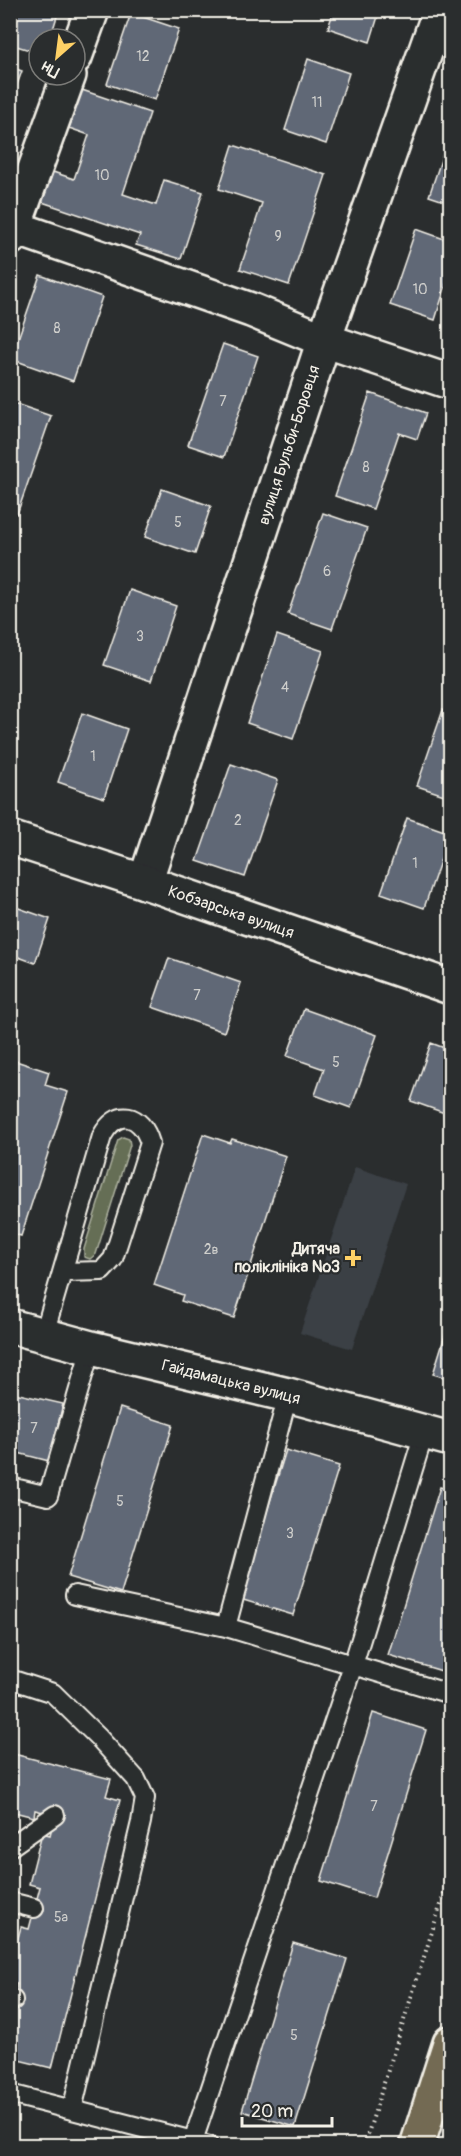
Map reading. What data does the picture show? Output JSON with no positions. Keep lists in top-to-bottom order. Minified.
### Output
{"streets":{"street":["вулиця Бульби-Боровця","Кобзарська вулиця","Гайдамацька вулиця"]},"crossings":[["вулиця Бульби-Боровця","Кобзарська вулиця"]],"places":{"health":["Дитяча поліклініка №3"]},"house_numbers":["12","11","10","9","10","8","7","8","5","6","3","4","1","2","1","7","5","2в","7","5","3","7","5а","5"],"scale_bar":"20 m","north":"bottom left"}
